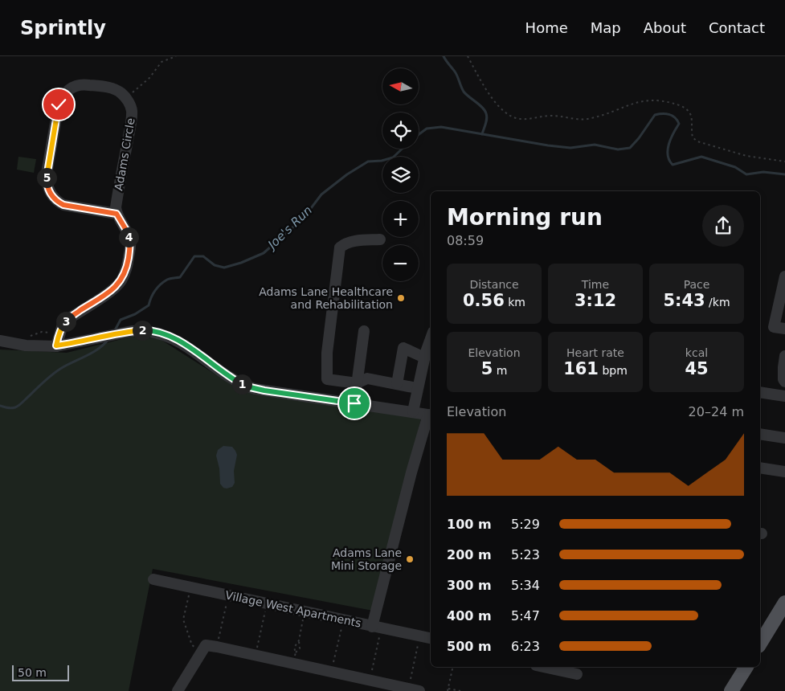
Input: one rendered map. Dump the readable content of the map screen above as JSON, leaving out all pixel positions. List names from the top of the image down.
{
  "streets": {
    "street": ["Adams Circle", "Village West Apartments"]
  },
  "water": ["Joe's Run"],
  "places": ["Adams Lane Healthcare and Rehabilitation", "Adams Lane Mini Storage"],
  "scale_bar": "50 m",
  "north": "left",
  "page": {
    "header": "Sprintly",
    "nav": [
      "Home",
      "Map",
      "About",
      "Contact"
    ],
    "map_buttons": ["+", "−"],
    "pins": [
      "5",
      "4",
      "3",
      "2",
      "1"
    ],
    "heading": ["Morning run", "08:59"],
    "stats": [
      ["Distance", "0.56 km"],
      ["Time", "3:12"],
      ["Pace", "5:43 /km"],
      ["Elevation", "5 m"],
      ["Heart rate", "161 bpm"],
      ["kcal", "45"]
    ],
    "chart": ["Elevation", "20–24 m"],
    "list": [
      {
        "name": "100 m",
        "note": "5:29"
      },
      {
        "name": "200 m",
        "note": "5:23"
      },
      {
        "name": "300 m",
        "note": "5:34"
      },
      {
        "name": "400 m",
        "note": "5:47"
      },
      {
        "name": "500 m",
        "note": "6:23"
      }
    ],
    "scale": "50 m"
  }
}
